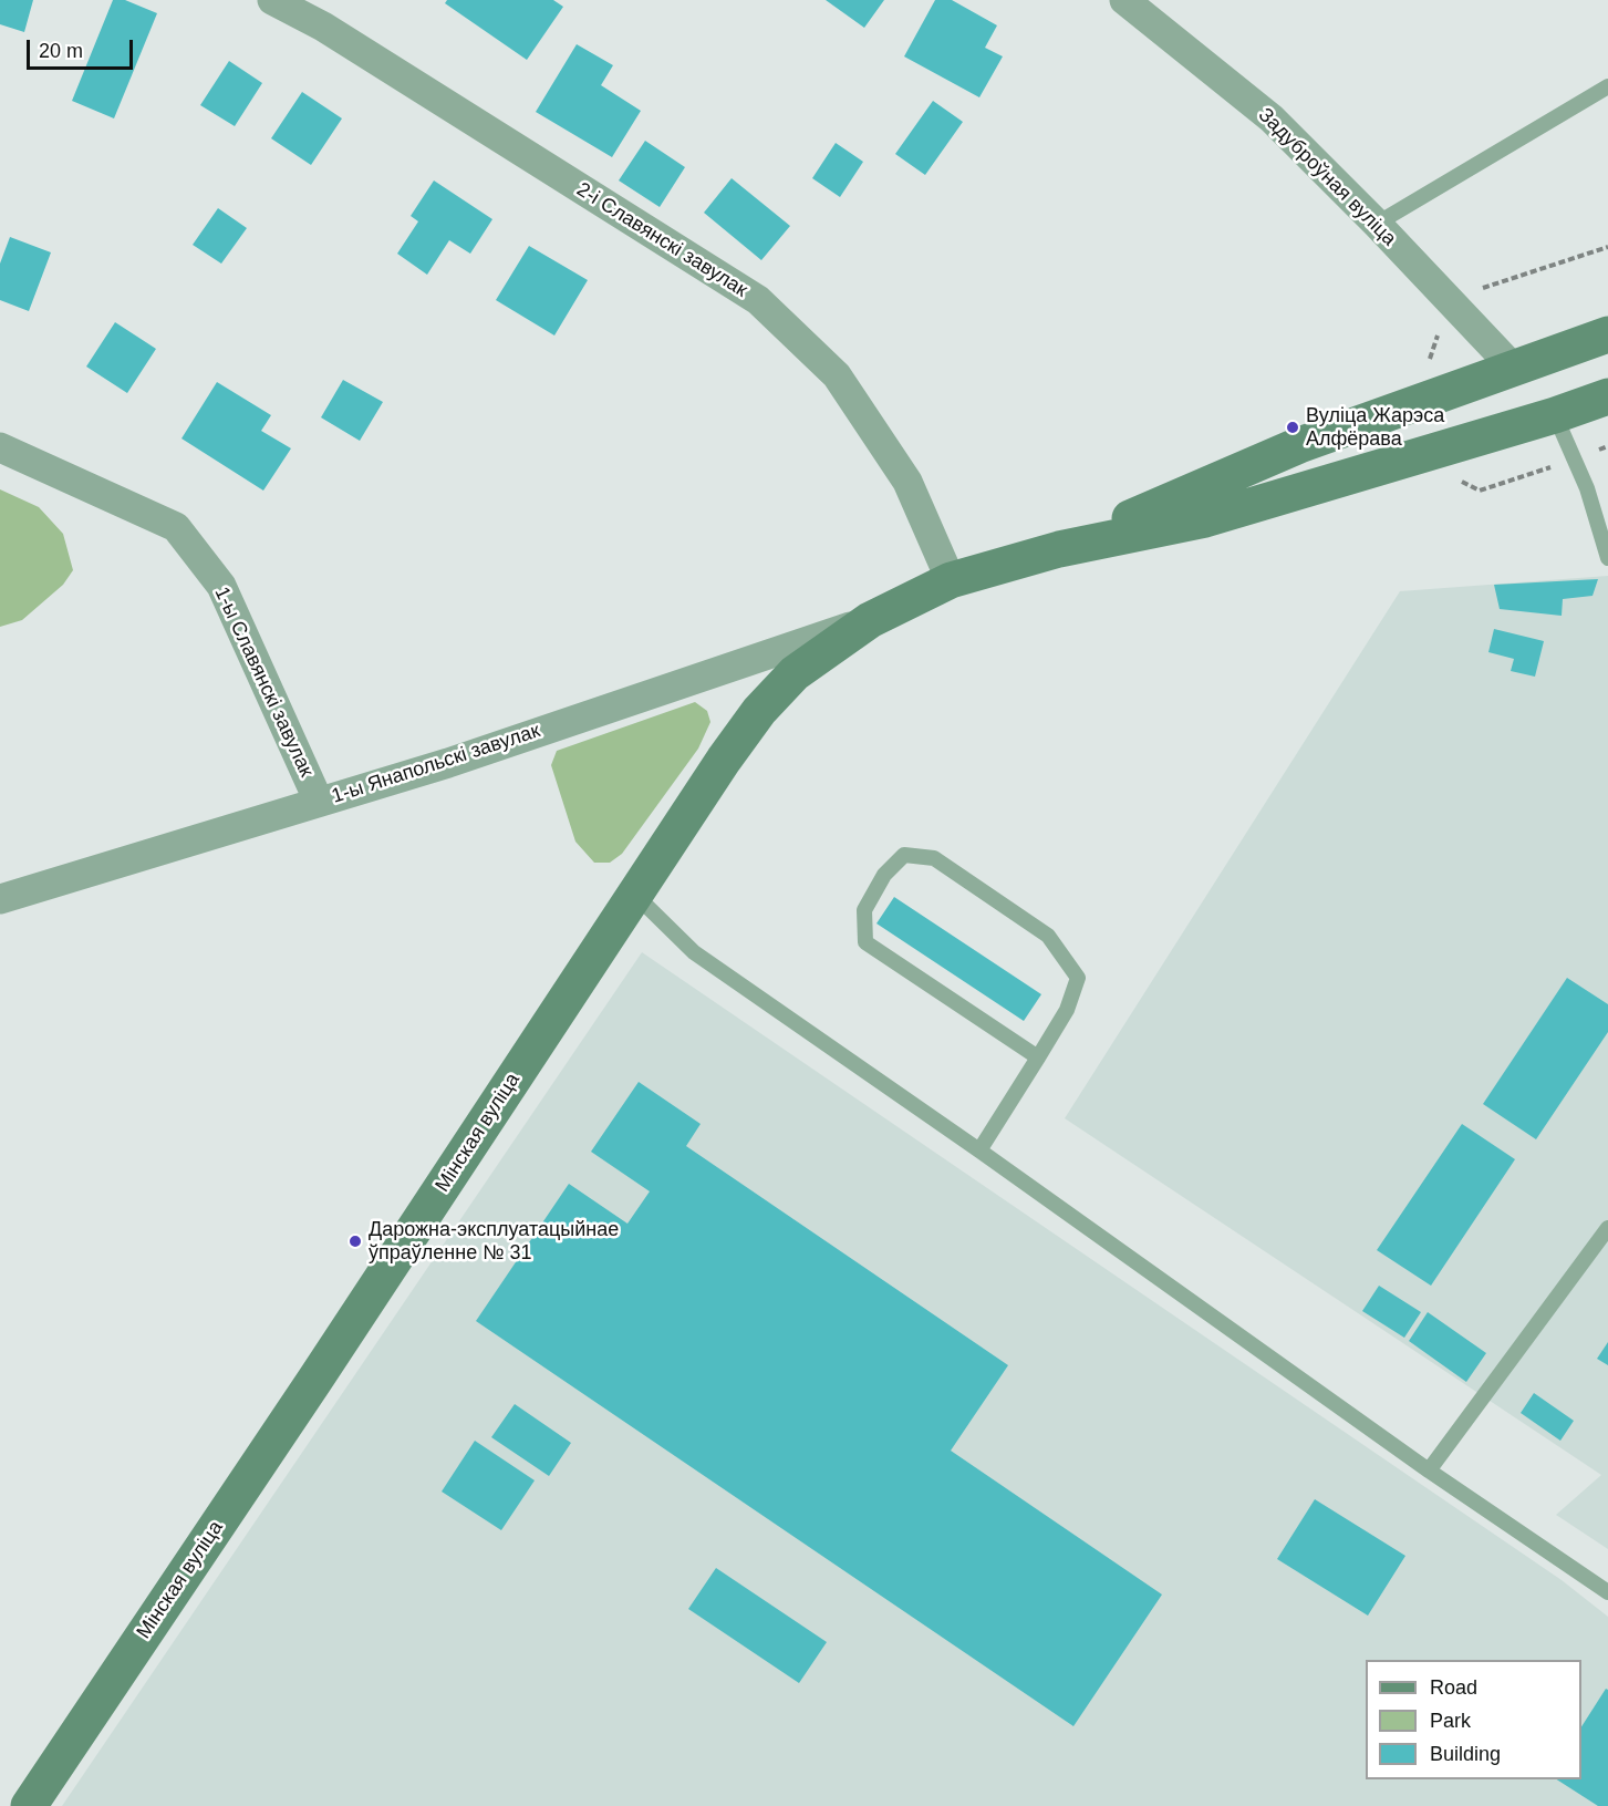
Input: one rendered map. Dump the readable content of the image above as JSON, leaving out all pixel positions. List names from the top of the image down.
{
  "streets": {
    "main road": ["Мінская вуліца"],
    "street": [
      "Задуброўная вуліца",
      "2-і Славянскі завулак",
      "1-ы Славянскі завулак",
      "1-ы Янапольскі завулак"
    ]
  },
  "crossings": [
    ["2-і Славянскі завулак", "Мінская вуліца"],
    ["1-ы Славянскі завулак", "1-ы Янапольскі завулак"],
    ["1-ы Янапольскі завулак", "Мінская вуліца"]
  ],
  "places": ["Вуліца Жарэса Алфёрава", "Дарожна-эксплуатацыйнае ўпраўленне № 31"],
  "legend": ["Road", "Park", "Building"],
  "scale_bar": "20 m"
}
